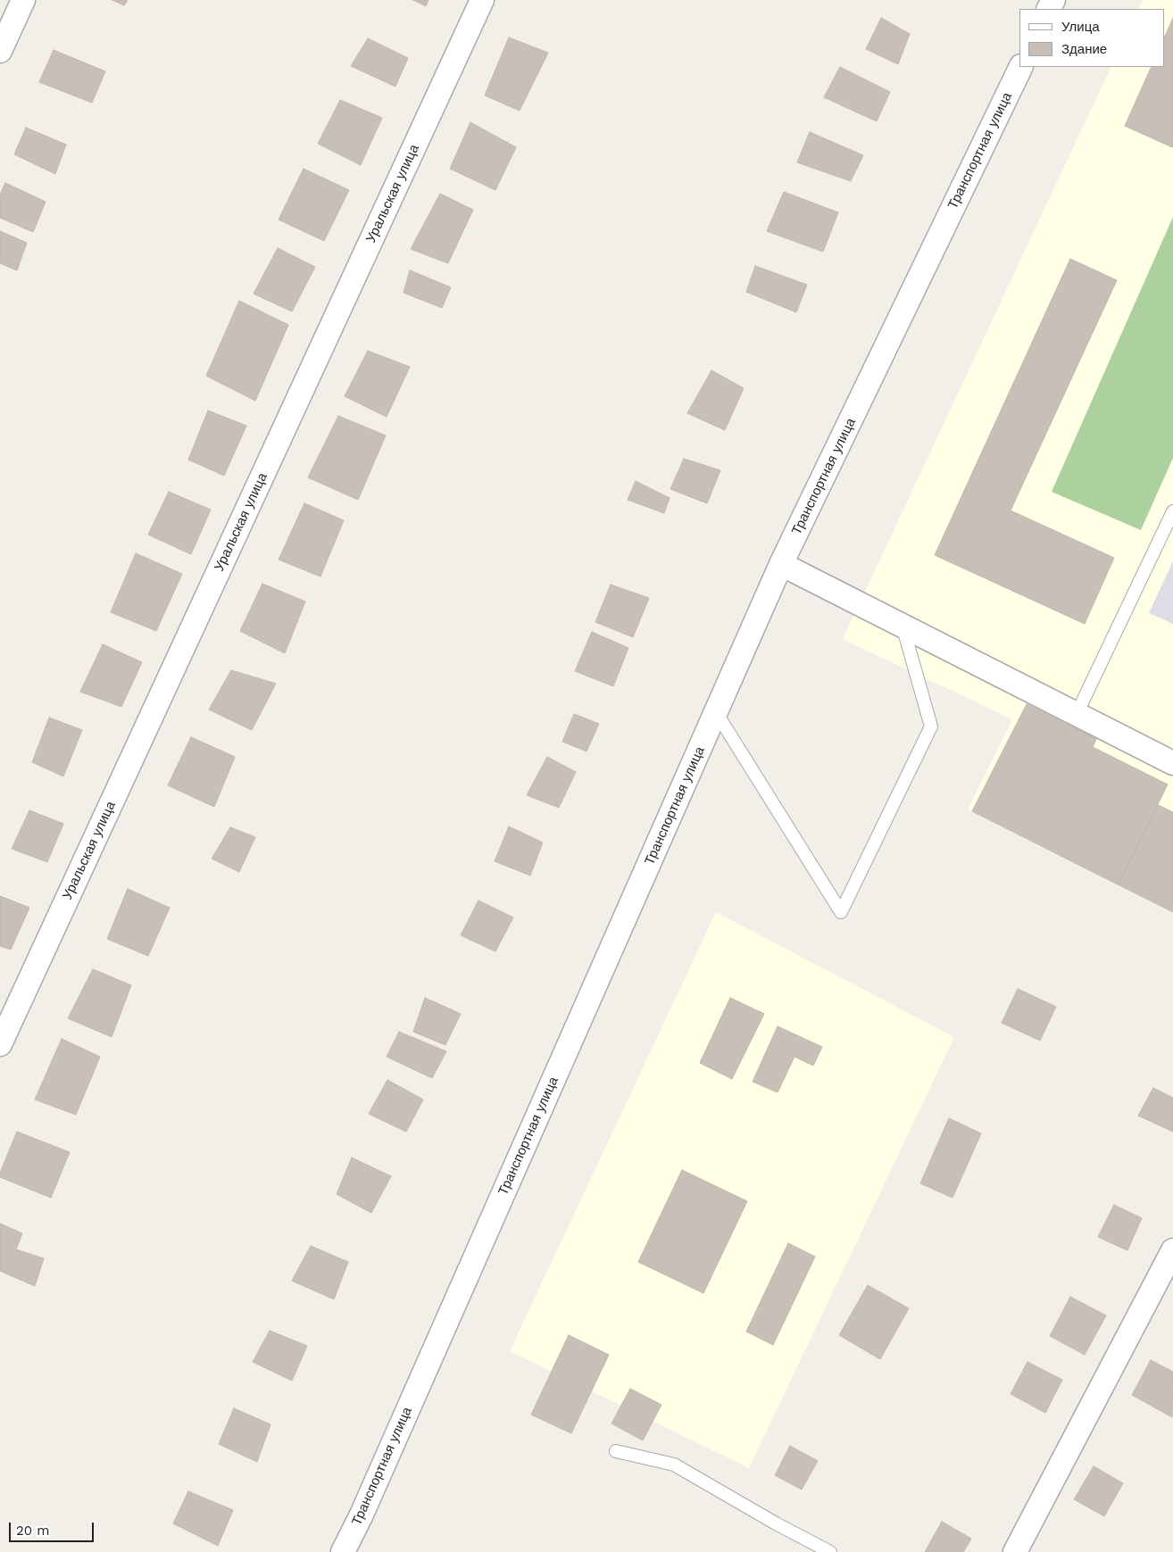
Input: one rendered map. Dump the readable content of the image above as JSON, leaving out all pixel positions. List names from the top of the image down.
{
  "streets": {
    "street": ["Транспортная улица", "Уральская улица"]
  },
  "legend": ["Улица", "Здание"],
  "scale_bar": "20 m"
}
